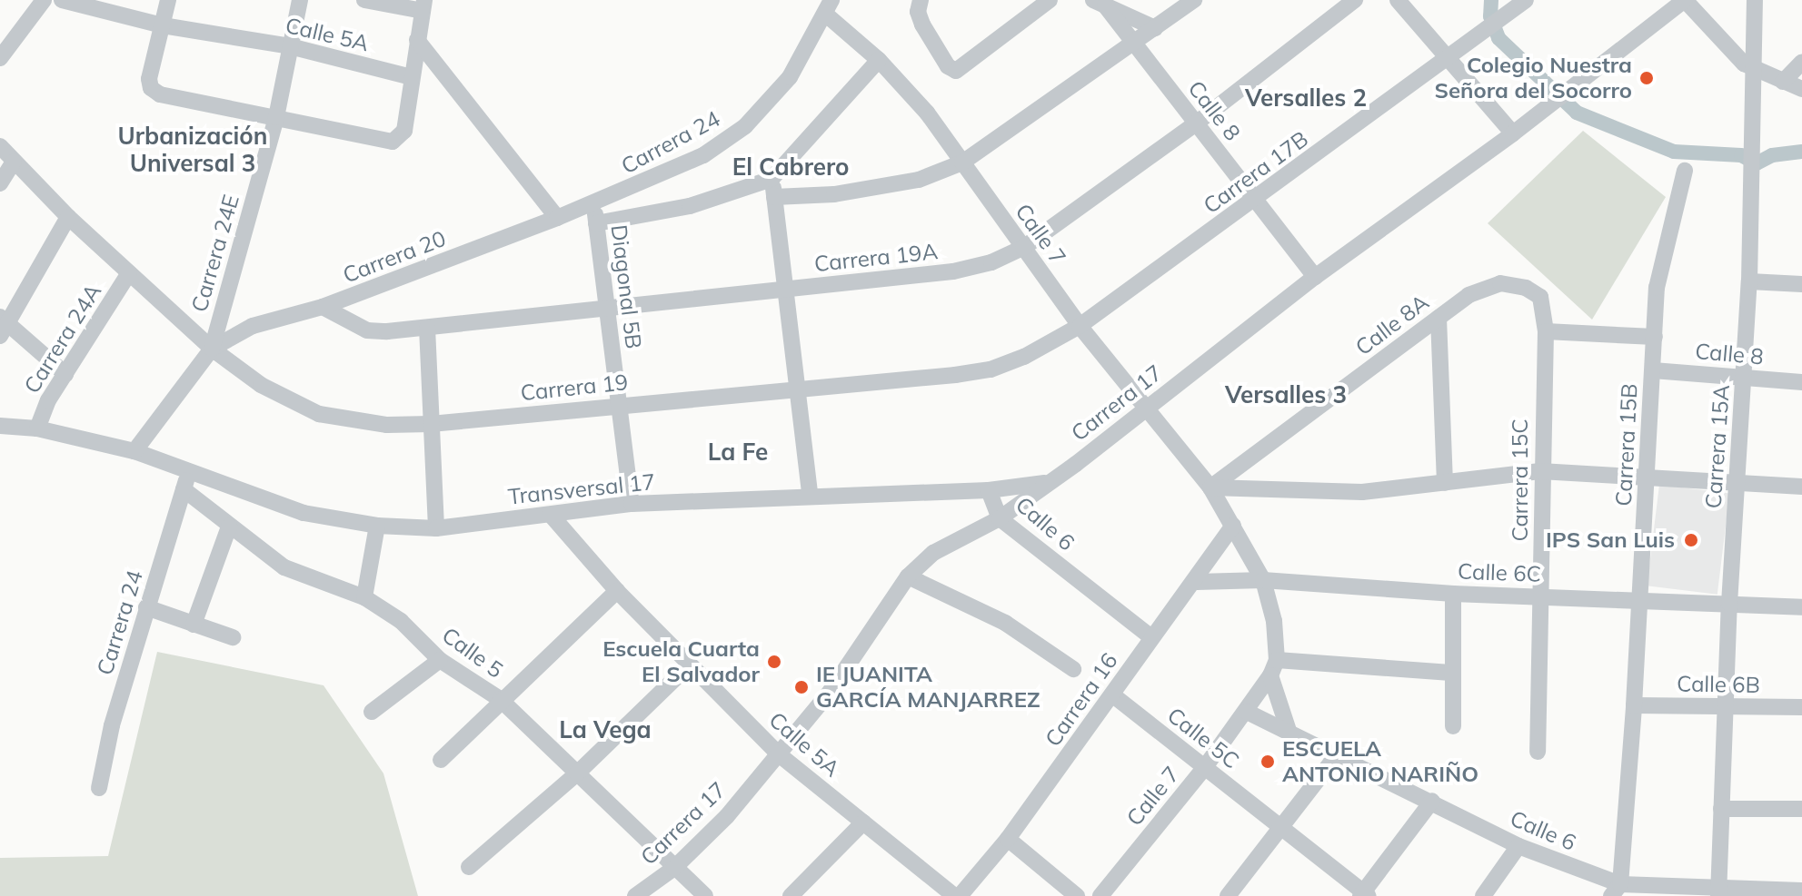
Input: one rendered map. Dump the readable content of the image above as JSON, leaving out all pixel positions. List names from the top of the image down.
{
  "streets": {
    "street": [
      "Calle 5A",
      "Calle 8",
      "Carrera 24",
      "Carrera 17B",
      "Calle 7",
      "Carrera 24E",
      "Carrera 20",
      "Carrera 19A",
      "Diagonal 5B",
      "Calle 8A",
      "Carrera 24A",
      "Carrera 19",
      "Carrera 17",
      "Carrera 15B",
      "Carrera 15A",
      "Carrera 15C",
      "Transversal 17",
      "Calle 6",
      "Calle 6C",
      "Calle 5",
      "Calle 6B",
      "Carrera 16",
      "Calle 5C"
    ]
  },
  "crossings": [
    ["Calle 5A", "Carrera 24E"],
    ["Calle 5A", "Carrera 17"],
    ["Calle 5A", "Transversal 17"],
    ["Calle 5A", "Carrera 16"],
    ["Calle 8", "Carrera 17B"],
    ["Calle 8", "Carrera 19A"],
    ["Calle 8", "Carrera 17"],
    ["Calle 8", "Carrera 15B"],
    ["Calle 8", "Carrera 15A"],
    ["Carrera 24", "Calle 7"],
    ["Carrera 24", "Carrera 20"],
    ["Carrera 24", "Diagonal 5B"],
    ["Carrera 24", "Transversal 17"],
    ["Carrera 24", "Calle 5"],
    ["Carrera 17B", "Calle 7"],
    ["Carrera 17B", "Carrera 19"],
    ["Calle 7", "Carrera 19A"],
    ["Calle 7", "Calle 8A"],
    ["Calle 7", "Carrera 19"],
    ["Calle 7", "Carrera 17"],
    ["Calle 7", "Calle 6"],
    ["Calle 7", "Calle 6C"],
    ["Calle 7", "Carrera 16"],
    ["Calle 7", "Calle 5C"],
    ["Carrera 24E", "Carrera 20"],
    ["Carrera 24E", "Carrera 19"],
    ["Carrera 20", "Carrera 19A"],
    ["Carrera 20", "Diagonal 5B"],
    ["Carrera 20", "Carrera 19"],
    ["Carrera 19A", "Diagonal 5B"],
    ["Diagonal 5B", "Carrera 19"],
    ["Diagonal 5B", "Transversal 17"],
    ["Calle 8A", "Carrera 15C"],
    ["Carrera 24A", "Transversal 17"],
    ["Carrera 17", "Transversal 17"],
    ["Carrera 17", "Calle 6"],
    ["Carrera 17", "Calle 5"],
    ["Carrera 15B", "Calle 6"],
    ["Carrera 15B", "Calle 6C"],
    ["Carrera 15B", "Calle 6B"],
    ["Carrera 15A", "Calle 6"],
    ["Carrera 15A", "Calle 6C"],
    ["Carrera 15A", "Calle 6B"],
    ["Carrera 15C", "Calle 6C"],
    ["Transversal 17", "Calle 6"],
    ["Calle 6", "Carrera 16"],
    ["Calle 6C", "Carrera 16"],
    ["Carrera 16", "Calle 5C"]
  ],
  "districts": [
    "Versalles 2",
    "Urbanización Universal 3",
    "El Cabrero",
    "Versalles 3",
    "La Fe",
    "La Vega"
  ],
  "places": [
    "Colegio Nuestra Señora del Socorro",
    "IPS San Luis",
    "Escuela Cuarta El Salvador",
    "IE JUANITA GARCÍA MANJARREZ",
    "ESCUELA ANTONIO NARIÑO"
  ]
}
